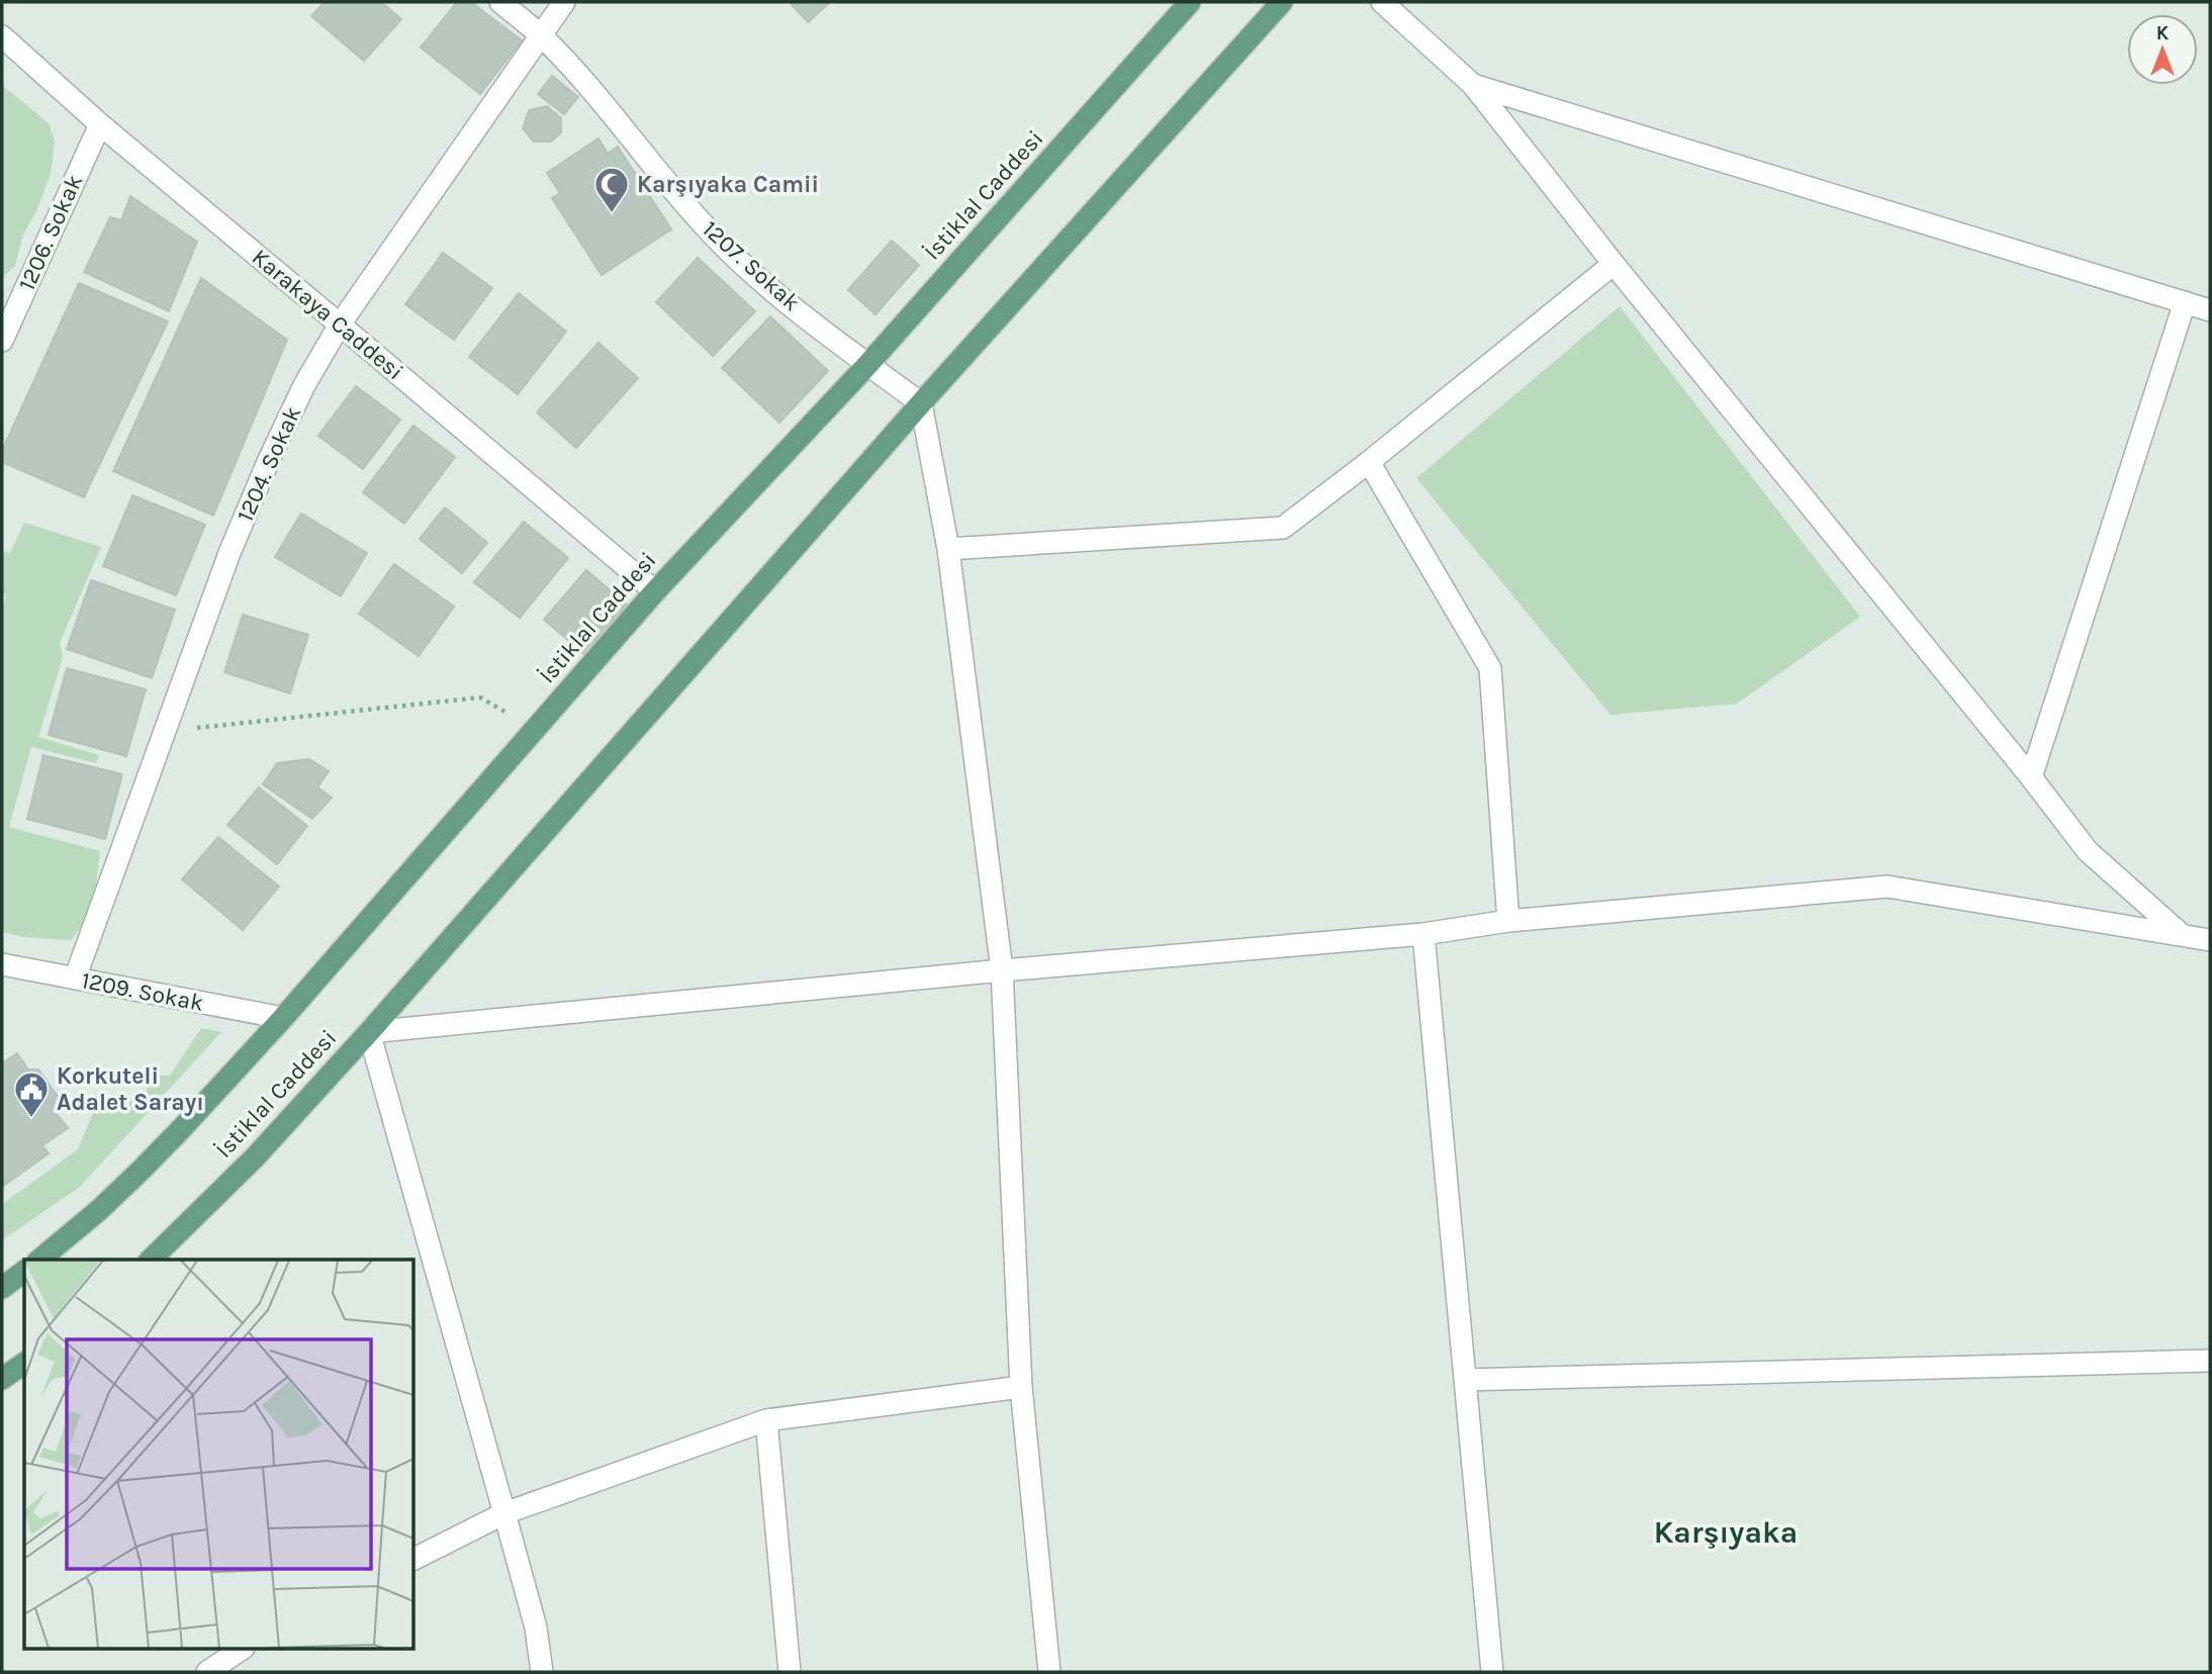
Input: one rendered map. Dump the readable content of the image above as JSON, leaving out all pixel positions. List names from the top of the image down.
{
  "streets": {
    "main road": ["İstiklal Caddesi"],
    "street": [
      "1206. Sokak",
      "1207. Sokak",
      "Karakaya Caddesi",
      "1204. Sokak",
      "1209. Sokak"
    ]
  },
  "crossings": [
    ["İstiklal Caddesi", "1207. Sokak"],
    ["İstiklal Caddesi", "Karakaya Caddesi"],
    ["İstiklal Caddesi", "1209. Sokak"],
    ["1206. Sokak", "Karakaya Caddesi"],
    ["1207. Sokak", "1204. Sokak"],
    ["Karakaya Caddesi", "1204. Sokak"],
    ["1204. Sokak", "1209. Sokak"]
  ],
  "districts": ["Karşıyaka"],
  "places": {
    "mosque": ["Karşıyaka Camii"],
    "public building": ["Korkuteli Adalet Sarayı"]
  },
  "north": "top"
}
